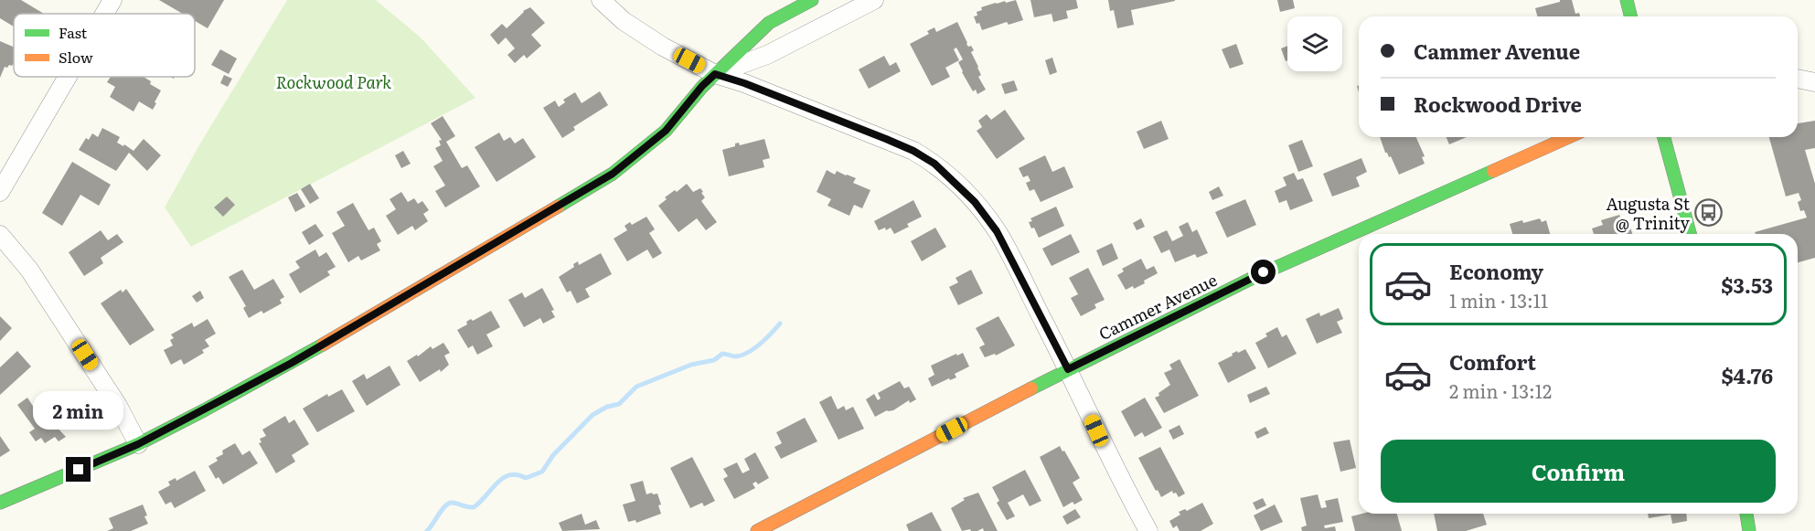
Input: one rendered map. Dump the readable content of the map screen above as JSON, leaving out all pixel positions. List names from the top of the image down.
{
  "streets": {
    "street": ["Cammer Avenue"]
  },
  "parks": ["Rockwood Park"],
  "places": {
    "bus stop": ["Augusta St @ Trinity"]
  },
  "legend": ["Fast", "Slow"],
  "page": {
    "banner": ["Cammer Avenue", "Rockwood Drive"],
    "list": [
      {
        "name": "Economy",
        "note": "1 min · 13:11",
        "value": "$3.53"
      },
      {
        "name": "Comfort",
        "note": "2 min · 13:12",
        "value": "$4.76"
      }
    ],
    "bubble": "2 min",
    "buttons": "Confirm"
  }
}
